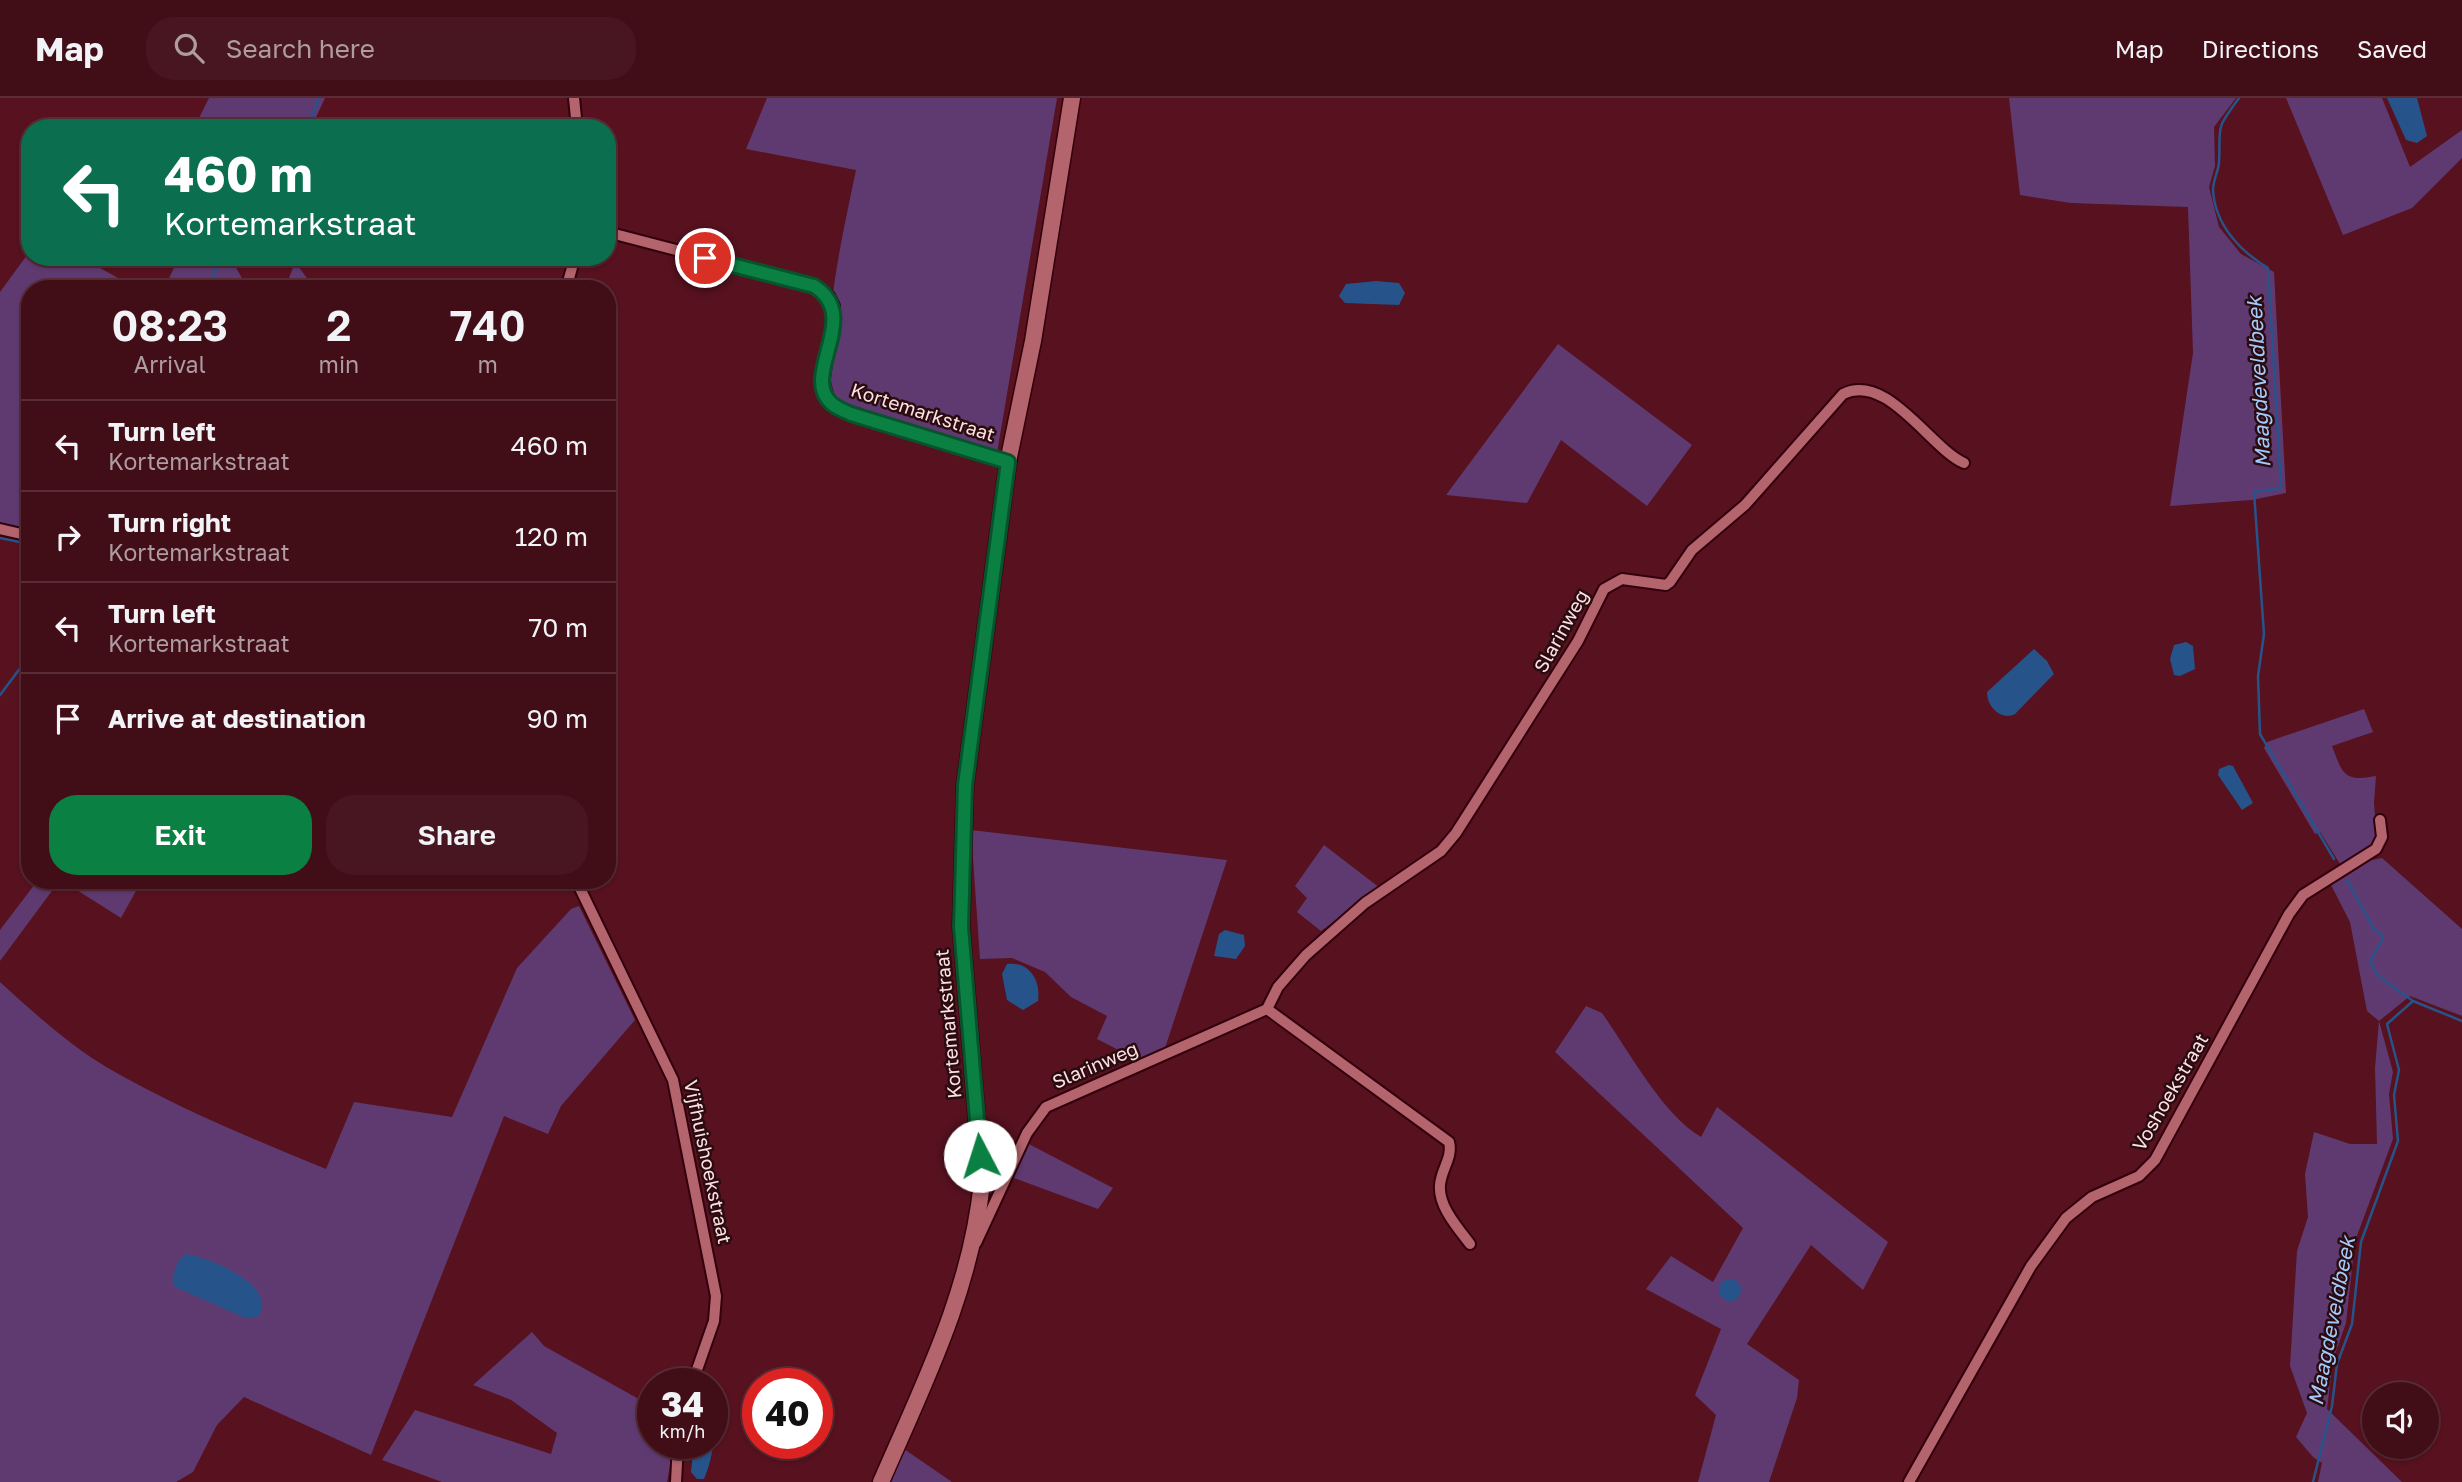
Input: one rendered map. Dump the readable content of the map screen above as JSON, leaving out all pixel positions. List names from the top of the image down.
{
  "streets": {
    "street": [
      "Kortemarkstraat",
      "Slarinweg",
      "Voshoekstraat",
      "Vijfhuishoekstraat"
    ]
  },
  "crossings": [
    ["Kortemarkstraat", "Slarinweg"]
  ],
  "water": ["Maagdeveldbeek"],
  "page": {
    "header": "Map",
    "search": "Search here",
    "nav": ["Map", "Directions", "Saved"],
    "turn": ["460 m", "Kortemarkstraat"],
    "eta": [
      "08:23",
      "Arrival",
      "2",
      "min",
      "740",
      "m"
    ],
    "list": [
      {
        "name": "Turn left",
        "note": "Kortemarkstraat",
        "value": "460 m"
      },
      {
        "name": "Turn right",
        "note": "Kortemarkstraat",
        "value": "120 m"
      },
      {
        "name": "Turn left",
        "note": "Kortemarkstraat",
        "value": "70 m"
      },
      {
        "name": "Arrive at destination",
        "value": "90 m"
      }
    ],
    "buttons": ["Exit", "Share"],
    "speed": "34 km/h",
    "limit": "40"
  }
}
